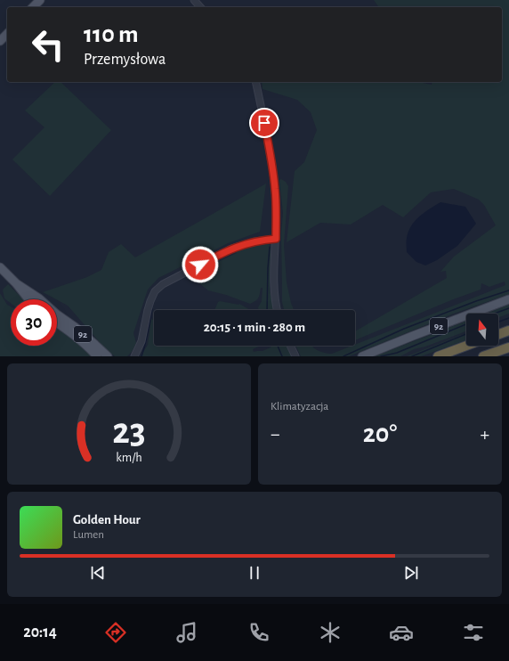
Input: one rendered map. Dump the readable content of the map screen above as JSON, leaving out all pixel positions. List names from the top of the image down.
{
  "streets": {
    "main road": ["92"]
  },
  "north": "top",
  "page": {
    "turn": ["110 m", "Przemysłowa"],
    "limit": "30",
    "trip": "20:15 · 1 min · 280 m",
    "tile": "Klimatyzacja",
    "heat": ["−", "20°", "+"],
    "song": ["Golden Hour", "Lumen"],
    "tabs": "20:14",
    "gauge": ["23", "km/h"]
  }
}
